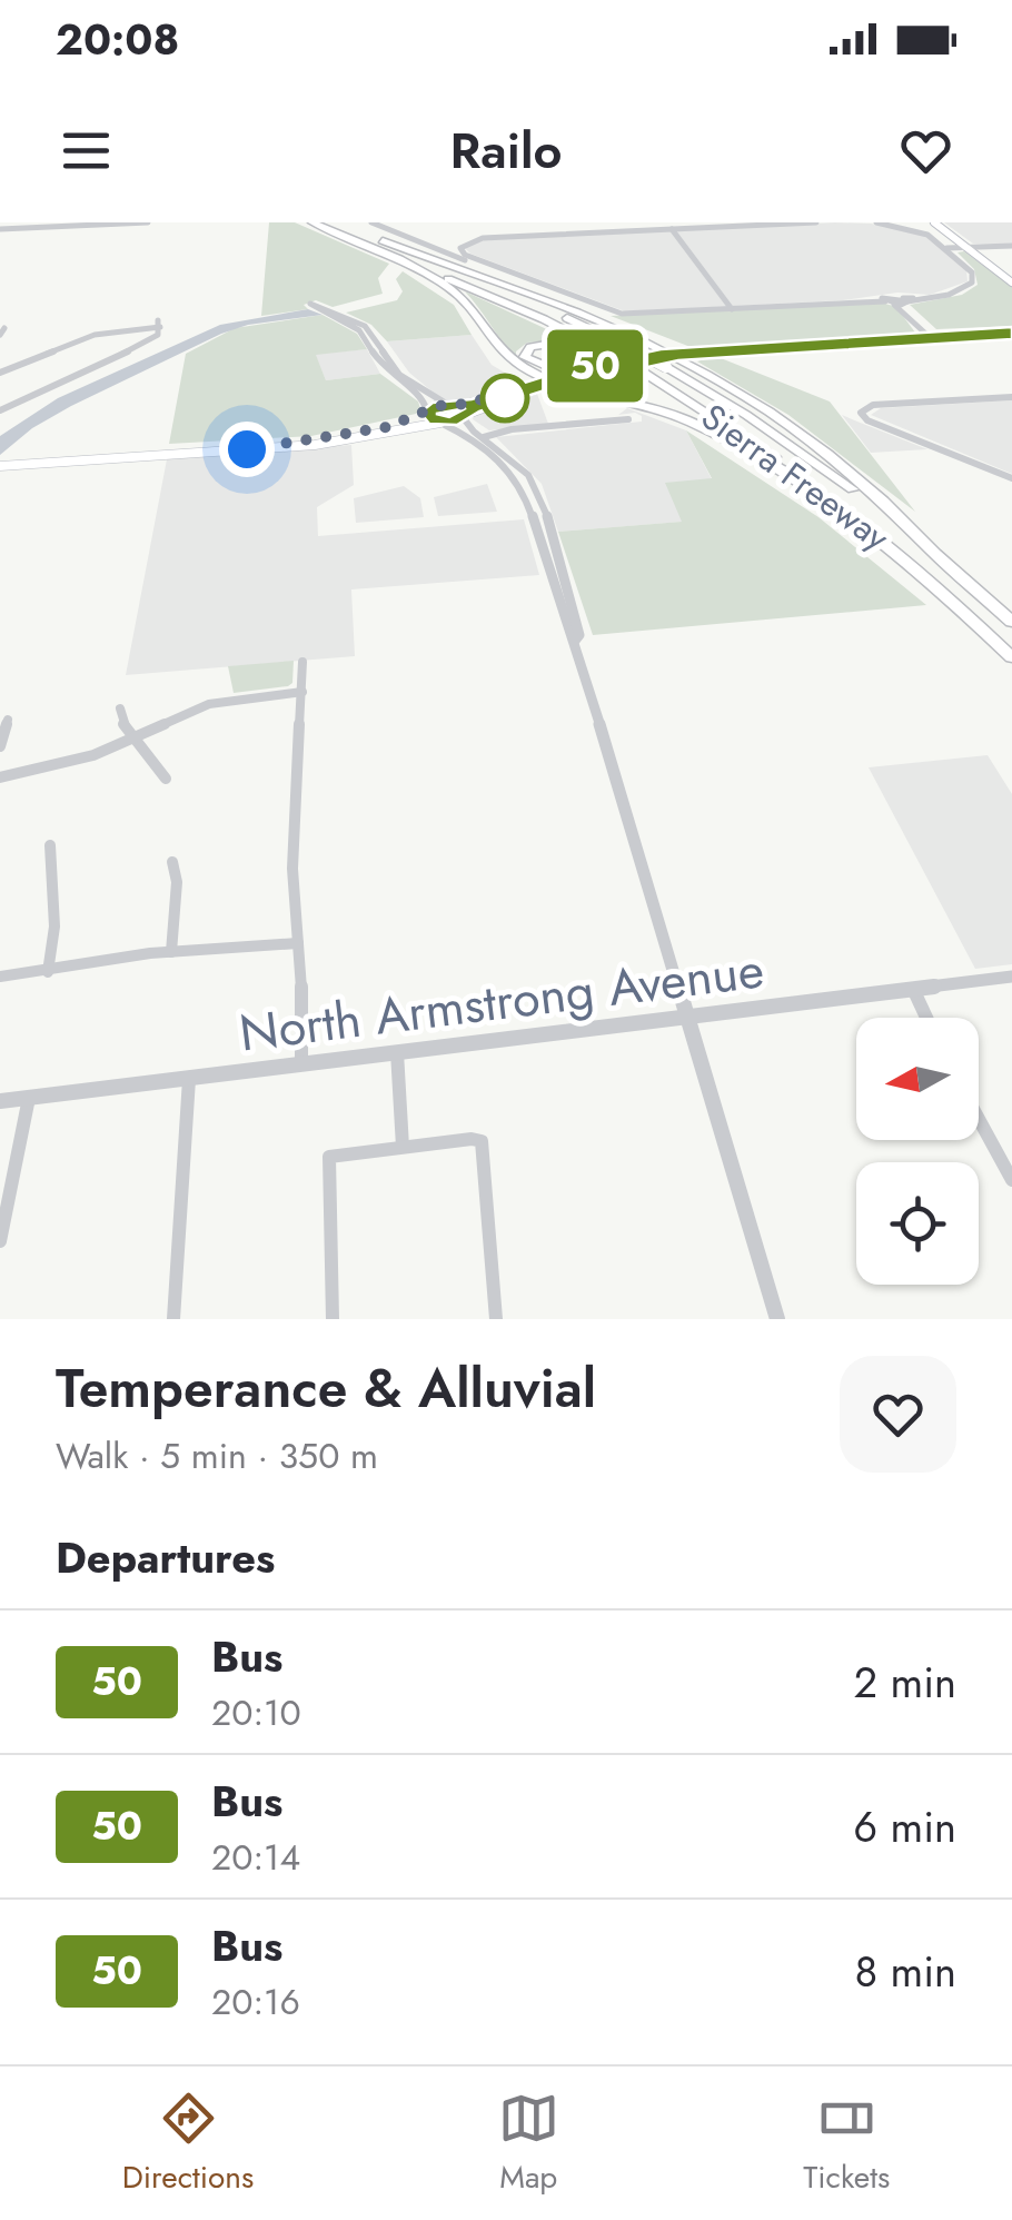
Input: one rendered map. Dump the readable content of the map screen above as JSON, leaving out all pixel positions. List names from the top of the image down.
{
  "streets": {
    "highway": ["Sierra Freeway"],
    "street": ["North Armstrong Avenue"]
  },
  "lines": ["bus line 50"],
  "north": "left",
  "page": {
    "status": "20:08",
    "header": "Railo",
    "on_map": "50",
    "heading": [
      ["Temperance & Alluvial", "Walk · 5 min · 350 m"],
      "Departures"
    ],
    "list": [
      {
        "mark": "50",
        "name": "Bus",
        "note": "20:10",
        "value": "2 min"
      },
      {
        "mark": "50",
        "name": "Bus",
        "note": "20:14",
        "value": "6 min"
      },
      {
        "mark": "50",
        "name": "Bus",
        "note": "20:16",
        "value": "8 min"
      }
    ],
    "tabs": ["Directions", "Map", "Tickets"]
  }
}
